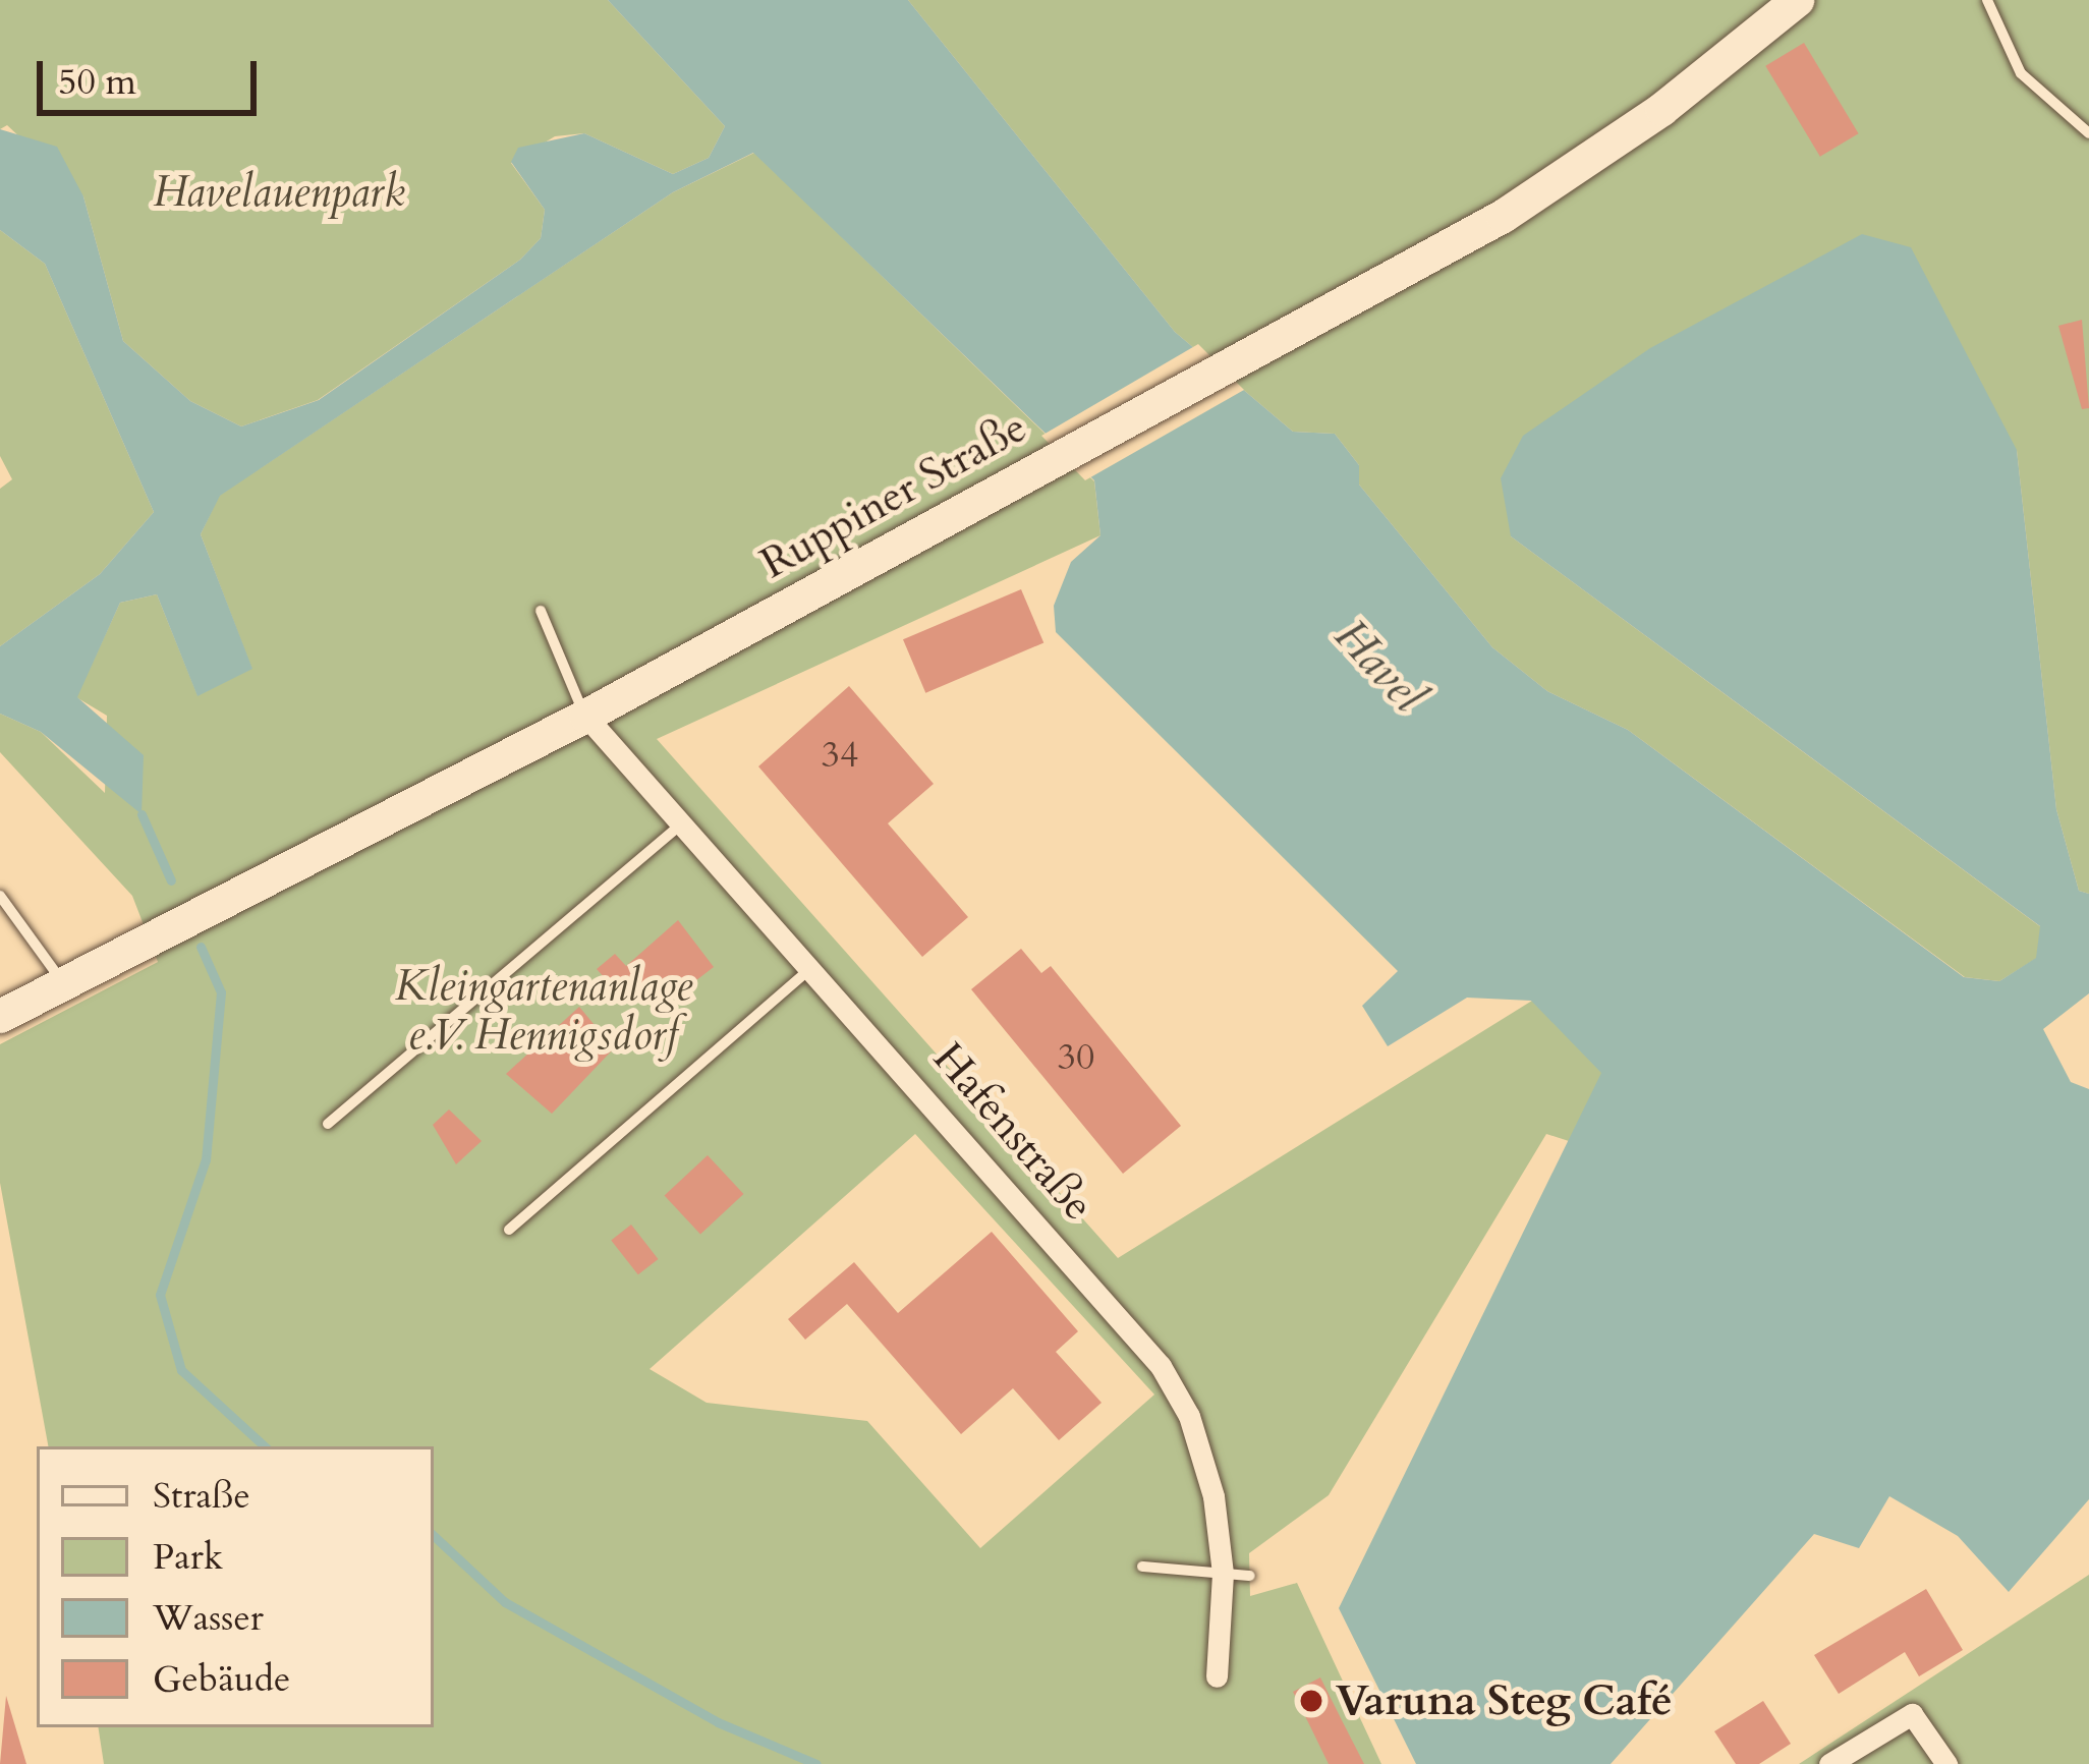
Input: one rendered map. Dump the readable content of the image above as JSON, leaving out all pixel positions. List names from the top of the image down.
{
  "streets": {
    "main road": ["Ruppiner Straße"],
    "street": ["Hafenstraße"]
  },
  "crossings": [
    ["Ruppiner Straße", "Hafenstraße"]
  ],
  "water": ["Havel"],
  "parks": ["Havelauenpark", "Kleingartenanlage e.V. Hennigsdorf"],
  "places": ["Varuna Steg Café"],
  "house_numbers": ["34", "30"],
  "legend": [
    "Straße",
    "Park",
    "Wasser",
    "Gebäude"
  ],
  "scale_bar": "50 m"
}
